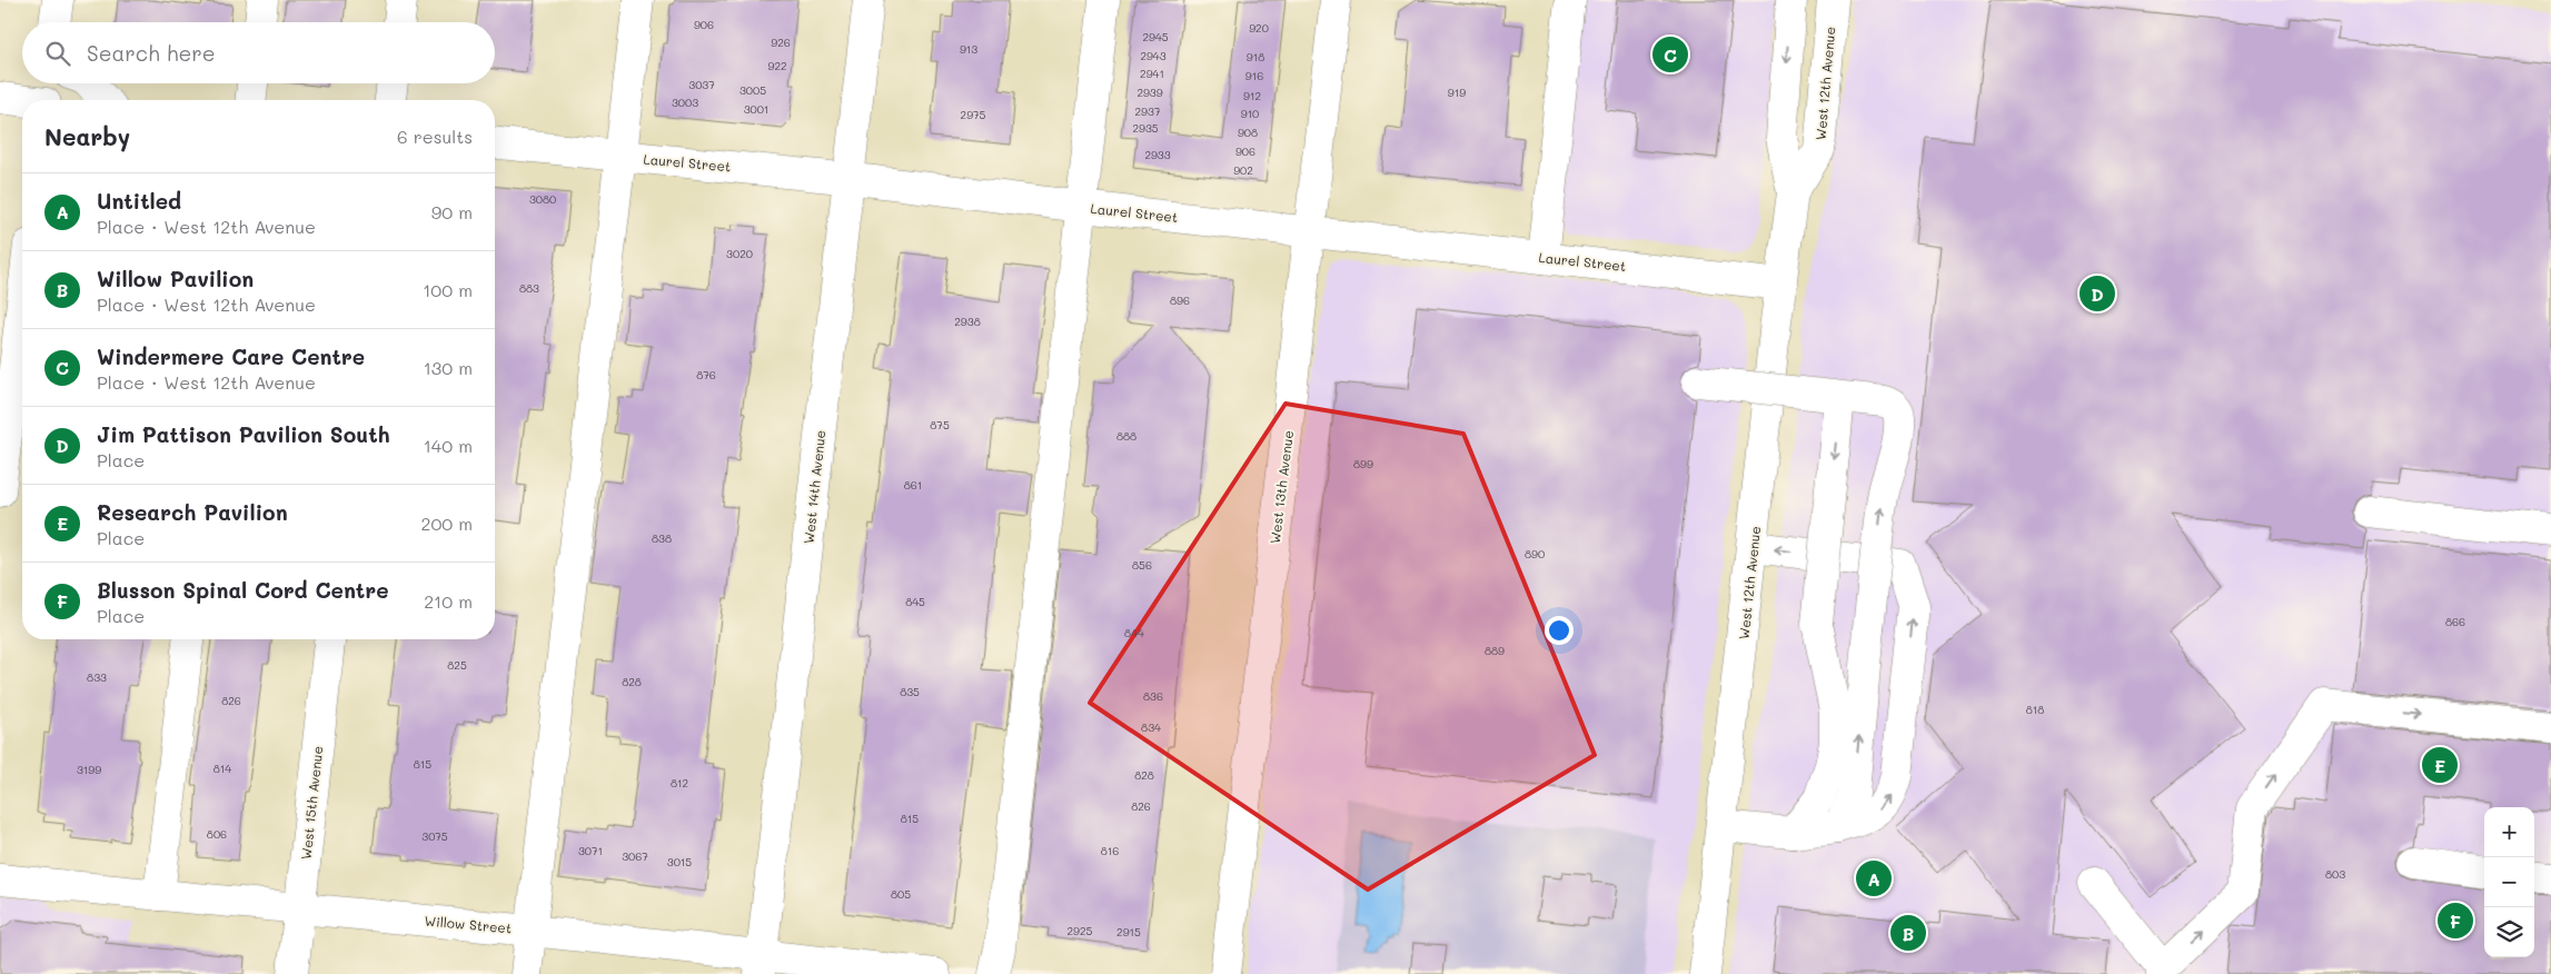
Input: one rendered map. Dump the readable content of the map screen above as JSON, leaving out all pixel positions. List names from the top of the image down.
{
  "streets": {
    "street": [
      "West 12th Avenue",
      "Laurel Street",
      "West 14th Avenue",
      "West 13th Avenue",
      "West 15th Avenue",
      "Willow Street"
    ]
  },
  "crossings": [
    ["West 12th Avenue", "Laurel Street"],
    ["Laurel Street", "West 14th Avenue"],
    ["Laurel Street", "West 13th Avenue"],
    ["West 14th Avenue", "Willow Street"],
    ["West 15th Avenue", "Willow Street"]
  ],
  "house_numbers": [
    "906",
    "920",
    "2945",
    "926",
    "913",
    "2943",
    "918",
    "922",
    "2941",
    "916",
    "3037",
    "3005",
    "2939",
    "919",
    "912",
    "3003",
    "3001",
    "2937",
    "910",
    "2975",
    "2935",
    "908",
    "906",
    "2933",
    "902",
    "3080",
    "3020",
    "883",
    "896",
    "2938",
    "876",
    "875",
    "888",
    "899",
    "861",
    "838",
    "890",
    "856",
    "845",
    "866",
    "844",
    "889",
    "825",
    "833",
    "828",
    "835",
    "836",
    "826",
    "818",
    "834",
    "815",
    "814",
    "3199",
    "828",
    "812",
    "826",
    "815",
    "806",
    "3075",
    "3071",
    "816",
    "3067",
    "3015",
    "803",
    "805",
    "2925",
    "2915"
  ],
  "page": {
    "search": "Search here",
    "pins": [
      "C",
      "D",
      "E",
      "A",
      "F",
      "B"
    ],
    "heading": ["Nearby", "6 results"],
    "list": [
      {
        "mark": "A",
        "name": "Untitled",
        "note": "Place · West 12th Avenue",
        "value": "90 m"
      },
      {
        "mark": "B",
        "name": "Willow Pavilion",
        "note": "Place · West 12th Avenue",
        "value": "100 m"
      },
      {
        "mark": "C",
        "name": "Windermere Care Centre",
        "note": "Place · West 12th Avenue",
        "value": "130 m"
      },
      {
        "mark": "D",
        "name": "Jim Pattison Pavilion South",
        "note": "Place",
        "value": "140 m"
      },
      {
        "mark": "E",
        "name": "Research Pavilion",
        "note": "Place",
        "value": "200 m"
      },
      {
        "mark": "F",
        "name": "Blusson Spinal Cord Centre",
        "note": "Place",
        "value": "210 m"
      }
    ],
    "map_buttons": ["+", "−"]
  }
}
